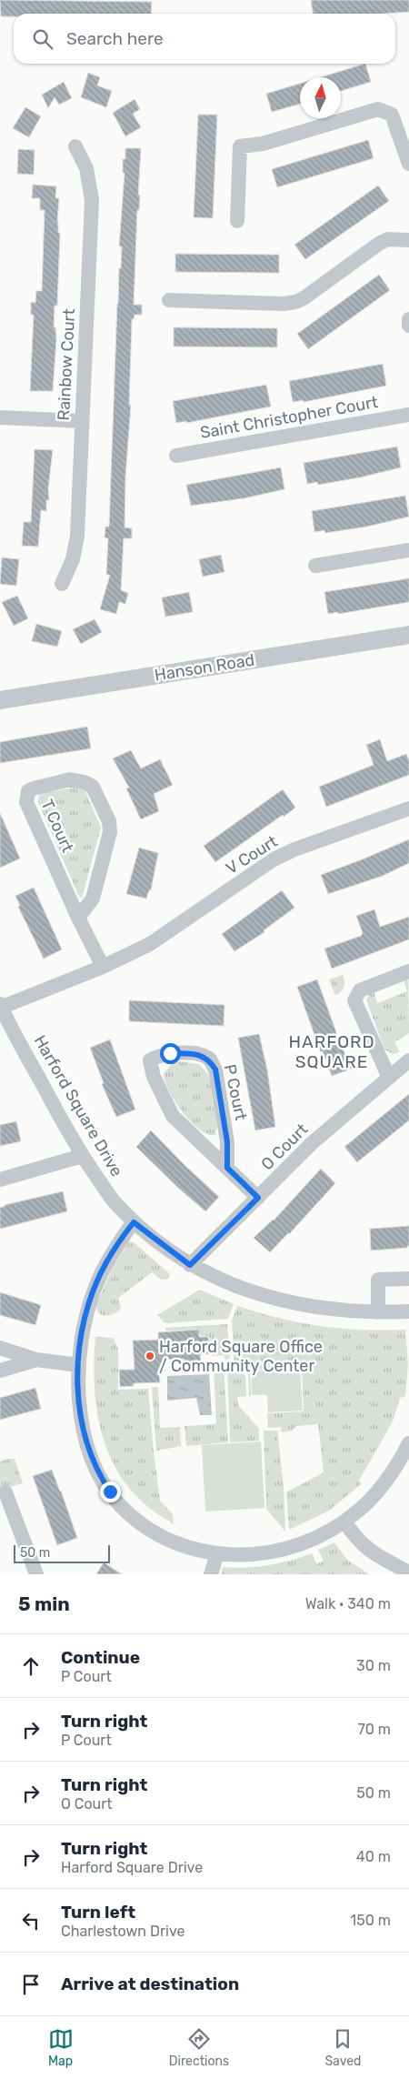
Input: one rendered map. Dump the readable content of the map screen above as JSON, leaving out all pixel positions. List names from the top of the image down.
{
  "streets": {
    "street": [
      "Rainbow Court",
      "Saint Christopher Court",
      "Hanson Road",
      "T Court",
      "V Court",
      "P Court",
      "Harford Square Drive",
      "O Court"
    ]
  },
  "crossings": [
    ["T Court", "V Court"],
    ["V Court", "Harford Square Drive"],
    ["P Court", "O Court"],
    ["Harford Square Drive", "O Court"]
  ],
  "districts": ["HARFORD SQUARE"],
  "places": ["Harford Square Office / Community Center"],
  "scale_bar": "50 m",
  "north": "top",
  "page": {
    "search": "Search here",
    "scale": "50 m",
    "heading": ["5 min", "Walk · 340 m"],
    "list": [
      ["Continue", "P Court", "30 m"],
      ["Turn right", "P Court", "70 m"],
      ["Turn right", "O Court", "50 m"],
      ["Turn right", "Harford Square Drive", "40 m"],
      ["Turn left", "Charlestown Drive", "150 m"],
      "Arrive at destination"
    ],
    "nav": ["Map", "Directions", "Saved"]
  }
}
